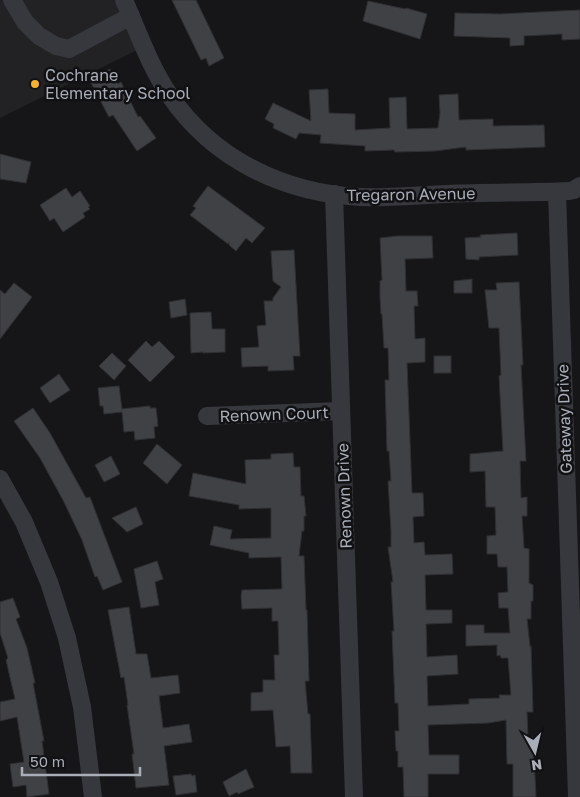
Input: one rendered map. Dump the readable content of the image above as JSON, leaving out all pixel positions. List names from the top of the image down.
{
  "streets": {
    "street": [
      "Tregaron Avenue",
      "Renown Court",
      "Gateway Drive",
      "Renown Drive"
    ]
  },
  "crossings": [
    ["Tregaron Avenue", "Gateway Drive"],
    ["Tregaron Avenue", "Renown Drive"],
    ["Renown Court", "Renown Drive"]
  ],
  "places": ["Cochrane Elementary School"],
  "scale_bar": "50 m",
  "north": "bottom"
}
